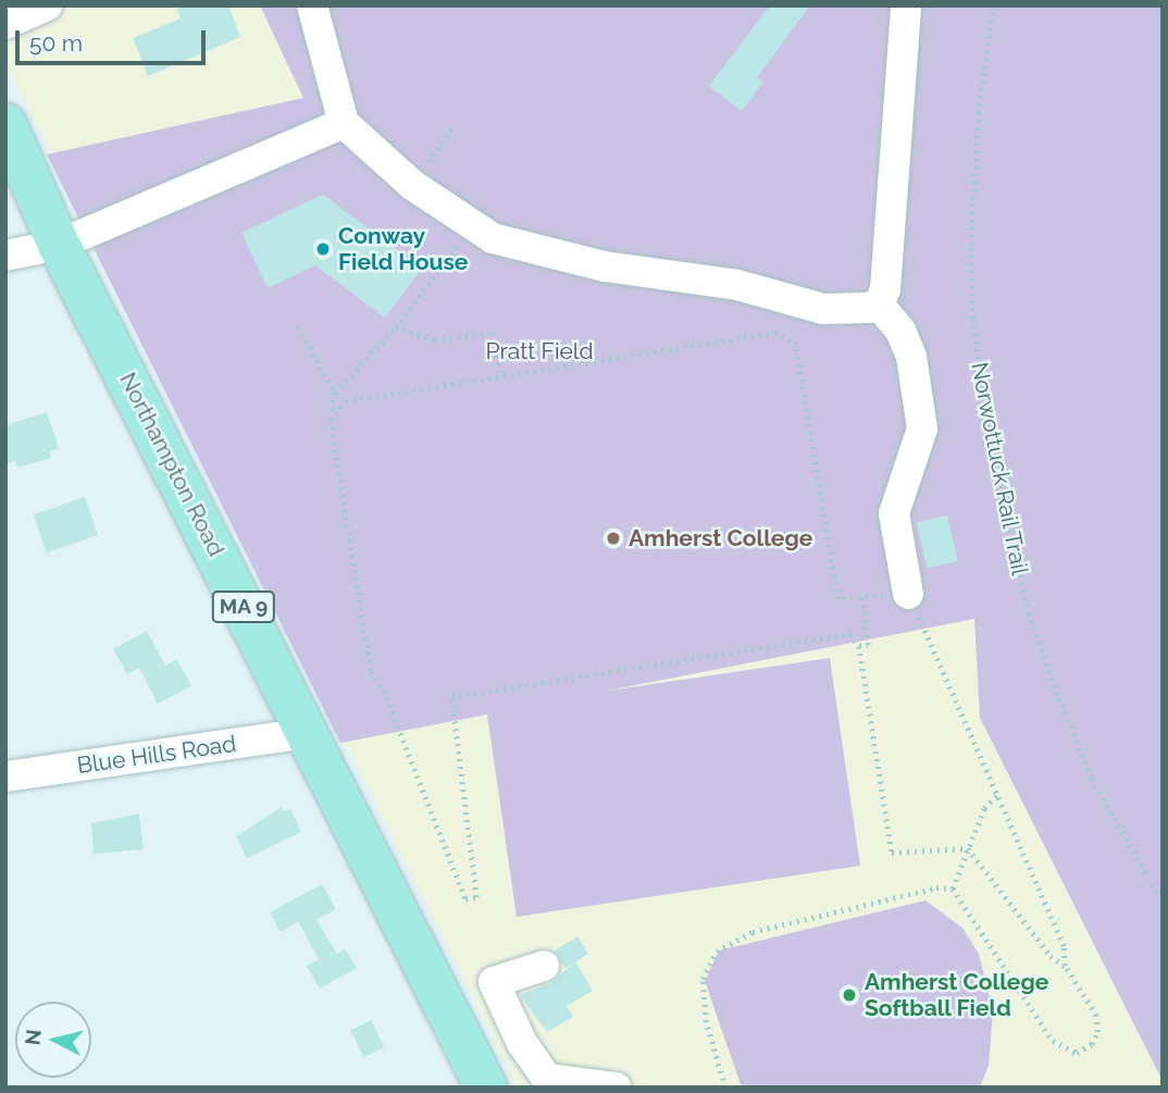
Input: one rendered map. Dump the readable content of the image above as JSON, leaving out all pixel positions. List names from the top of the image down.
{
  "streets": {
    "highway": ["Northampton Road", "MA 9"],
    "street": ["Blue Hills Road"],
    "path": ["Norwottuck Rail Trail"]
  },
  "crossings": [
    ["Northampton Road", "Blue Hills Road"]
  ],
  "parks": ["Pratt Field"],
  "places": ["Conway Field House", "Amherst College", "Amherst College Softball Field"],
  "scale_bar": "50 m",
  "north": "left"
}
